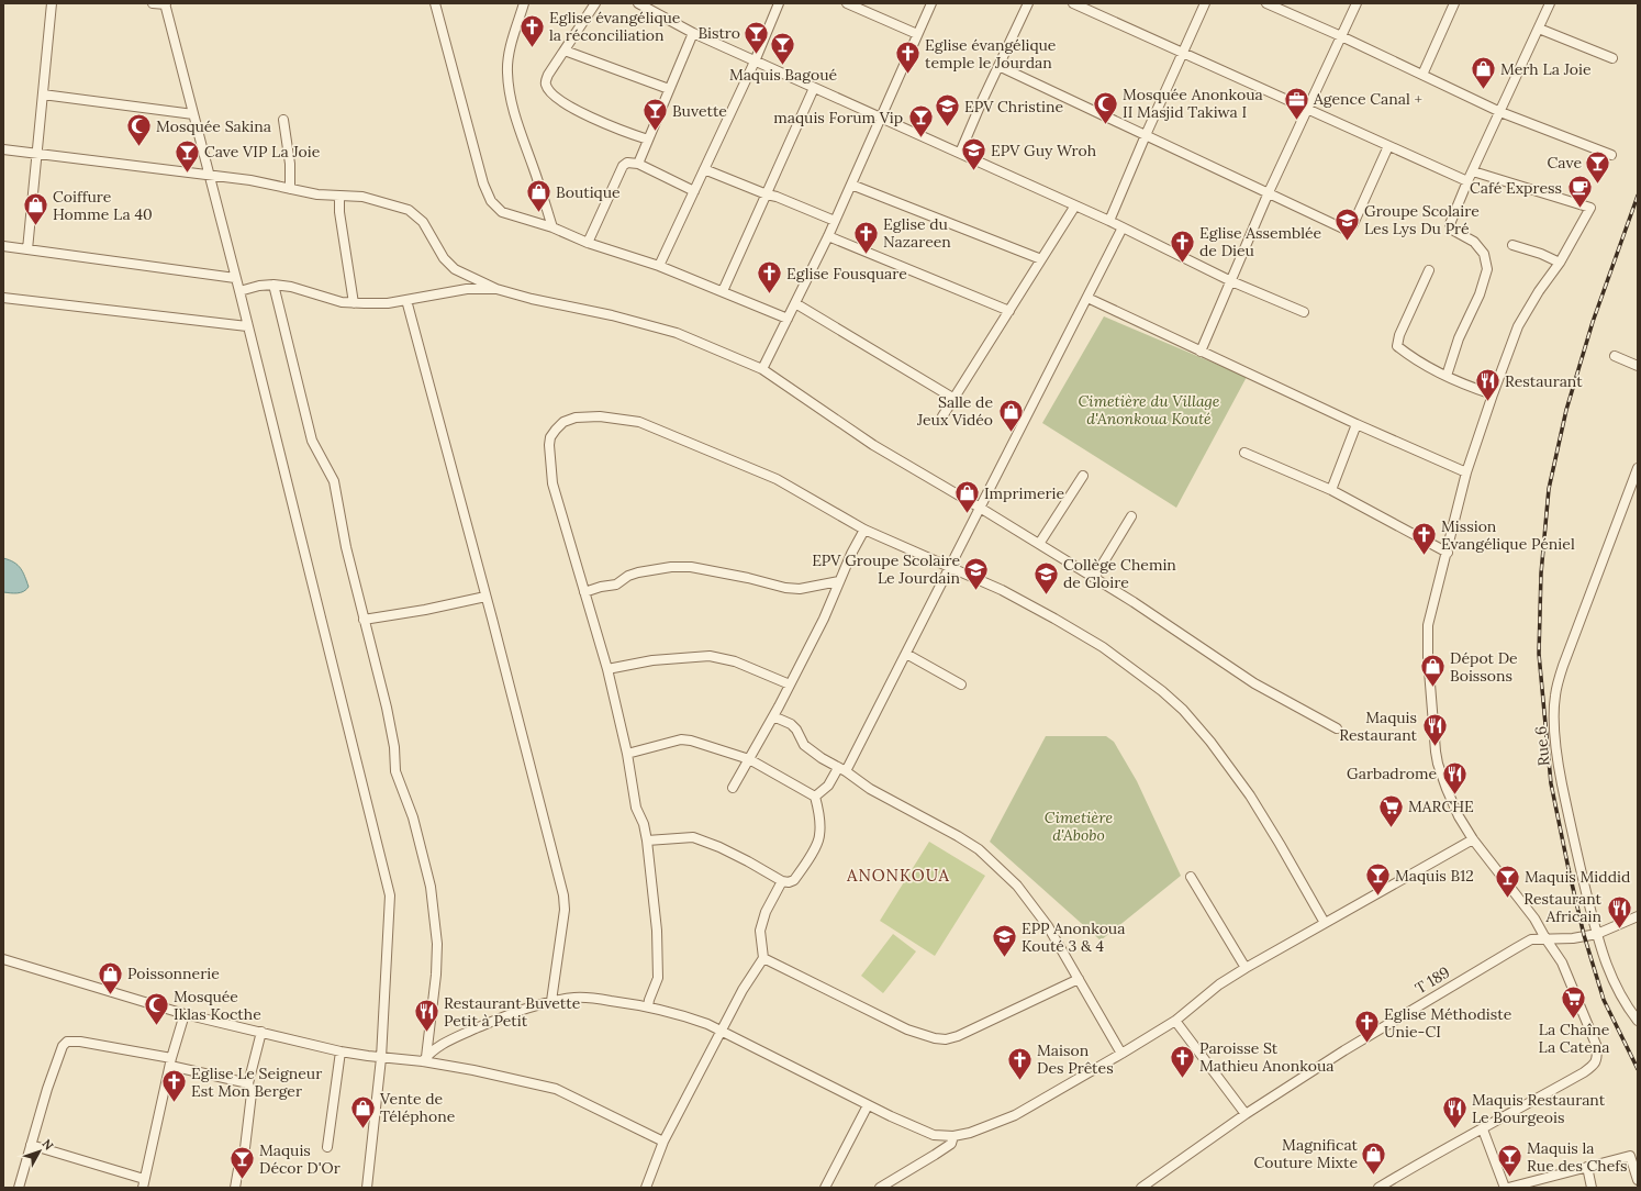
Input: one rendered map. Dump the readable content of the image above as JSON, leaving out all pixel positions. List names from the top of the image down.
{
  "streets": {
    "street": ["Rue 6", "T 189"]
  },
  "crossings": [
    ["Rue 6", "T 189"]
  ],
  "districts": ["ANONKOUA"],
  "parks": ["Cimetière du Village d'Anonkoua Kouté", "Cimetière d'Abobo"],
  "places": {
    "church": [
      "Eglise évangélique la réconciliation",
      "Eglise évangélique temple le Jourdan",
      "Eglise du Nazareen",
      "Eglise Assemblée de Dieu",
      "Eglise Fousquare",
      "Mission Evangélique Péniel",
      "Eglise Méthodiste Unie-CI",
      "Paroisse St Mathieu Anonkoua",
      "Maison Des Prêtes",
      "Eglise Le Seigneur Est Mon Berger"
    ],
    "bar": [
      "Bistro",
      "Maquis Bagoué",
      "Buvette",
      "maquis Forum Vip",
      "Cave VIP La Joie",
      "Cave",
      "Maquis B12",
      "Maquis Middid",
      "Maquis la Rue des Chefs",
      "Maquis Décor D'Or"
    ],
    "shop": [
      "Merh La Joie",
      "Boutique",
      "Coiffure Homme La 40",
      "Salle de Jeux Vidéo",
      "Imprimerie",
      "Dépot De Boissons",
      "Poissonnerie",
      "Vente de Téléphone",
      "Magnificat Couture Mixte"
    ],
    "office": ["Agence Canal +"],
    "mosque": ["Mosquée Anonkoua II Masjid Takiwa I", "Mosquée Sakina", "Mosquée Iklas Kocthe"],
    "school or university": [
      "EPV Christine",
      "EPV Guy Wroh",
      "Groupe Scolaire Les Lys Du Pré",
      "EPV Groupe Scolaire Le Jourdain",
      "Collège Chemin de Gloire",
      "EPP Anonkoua Kouté 3 & 4"
    ],
    "cafe": ["Café Express"],
    "restaurant": [
      "Restaurant",
      "Maquis Restaurant",
      "Garbadrome",
      "Restaurant Africain",
      "Restaurant Buvette Petit à Petit",
      "Maquis Restaurant Le Bourgeois"
    ],
    "supermarket": ["MARCHE", "La Chaîne La Catena"]
  },
  "north": "top right"
}
